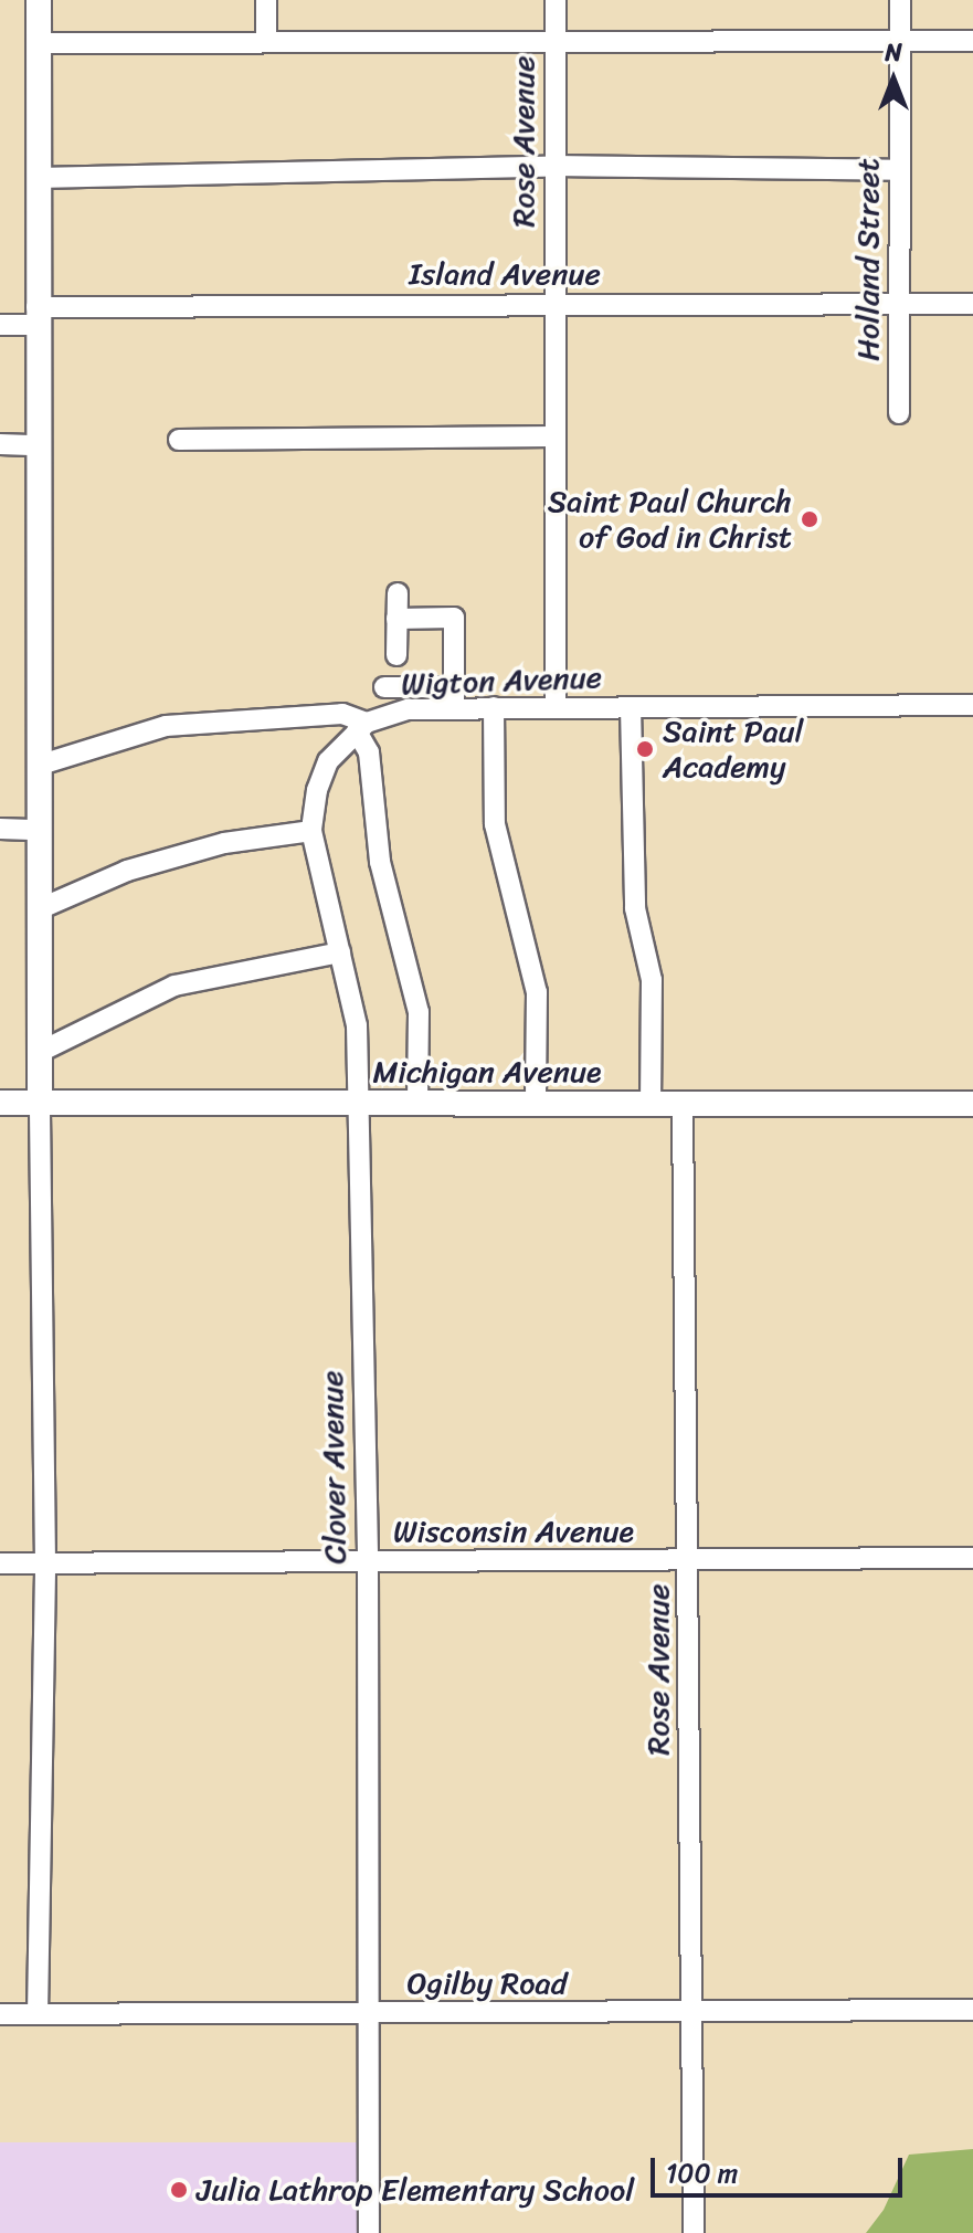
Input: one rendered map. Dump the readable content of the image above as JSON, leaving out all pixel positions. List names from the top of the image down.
{
  "streets": {
    "main road": ["Michigan Avenue"],
    "street": [
      "Rose Avenue",
      "Holland Street",
      "Island Avenue",
      "Wigton Avenue",
      "Clover Avenue",
      "Wisconsin Avenue",
      "Ogilby Road"
    ]
  },
  "crossings": [
    ["Rose Avenue", "Island Avenue"],
    ["Rose Avenue", "Wigton Avenue"],
    ["Rose Avenue", "Michigan Avenue"],
    ["Rose Avenue", "Wisconsin Avenue"],
    ["Rose Avenue", "Ogilby Road"],
    ["Holland Street", "Island Avenue"],
    ["Wigton Avenue", "Clover Avenue"],
    ["Michigan Avenue", "Clover Avenue"],
    ["Clover Avenue", "Wisconsin Avenue"],
    ["Clover Avenue", "Ogilby Road"]
  ],
  "places": ["Saint Paul Church of God in Christ", "Saint Paul Academy", "Julia Lathrop Elementary School"],
  "scale_bar": "100 m",
  "north": "top"
}
